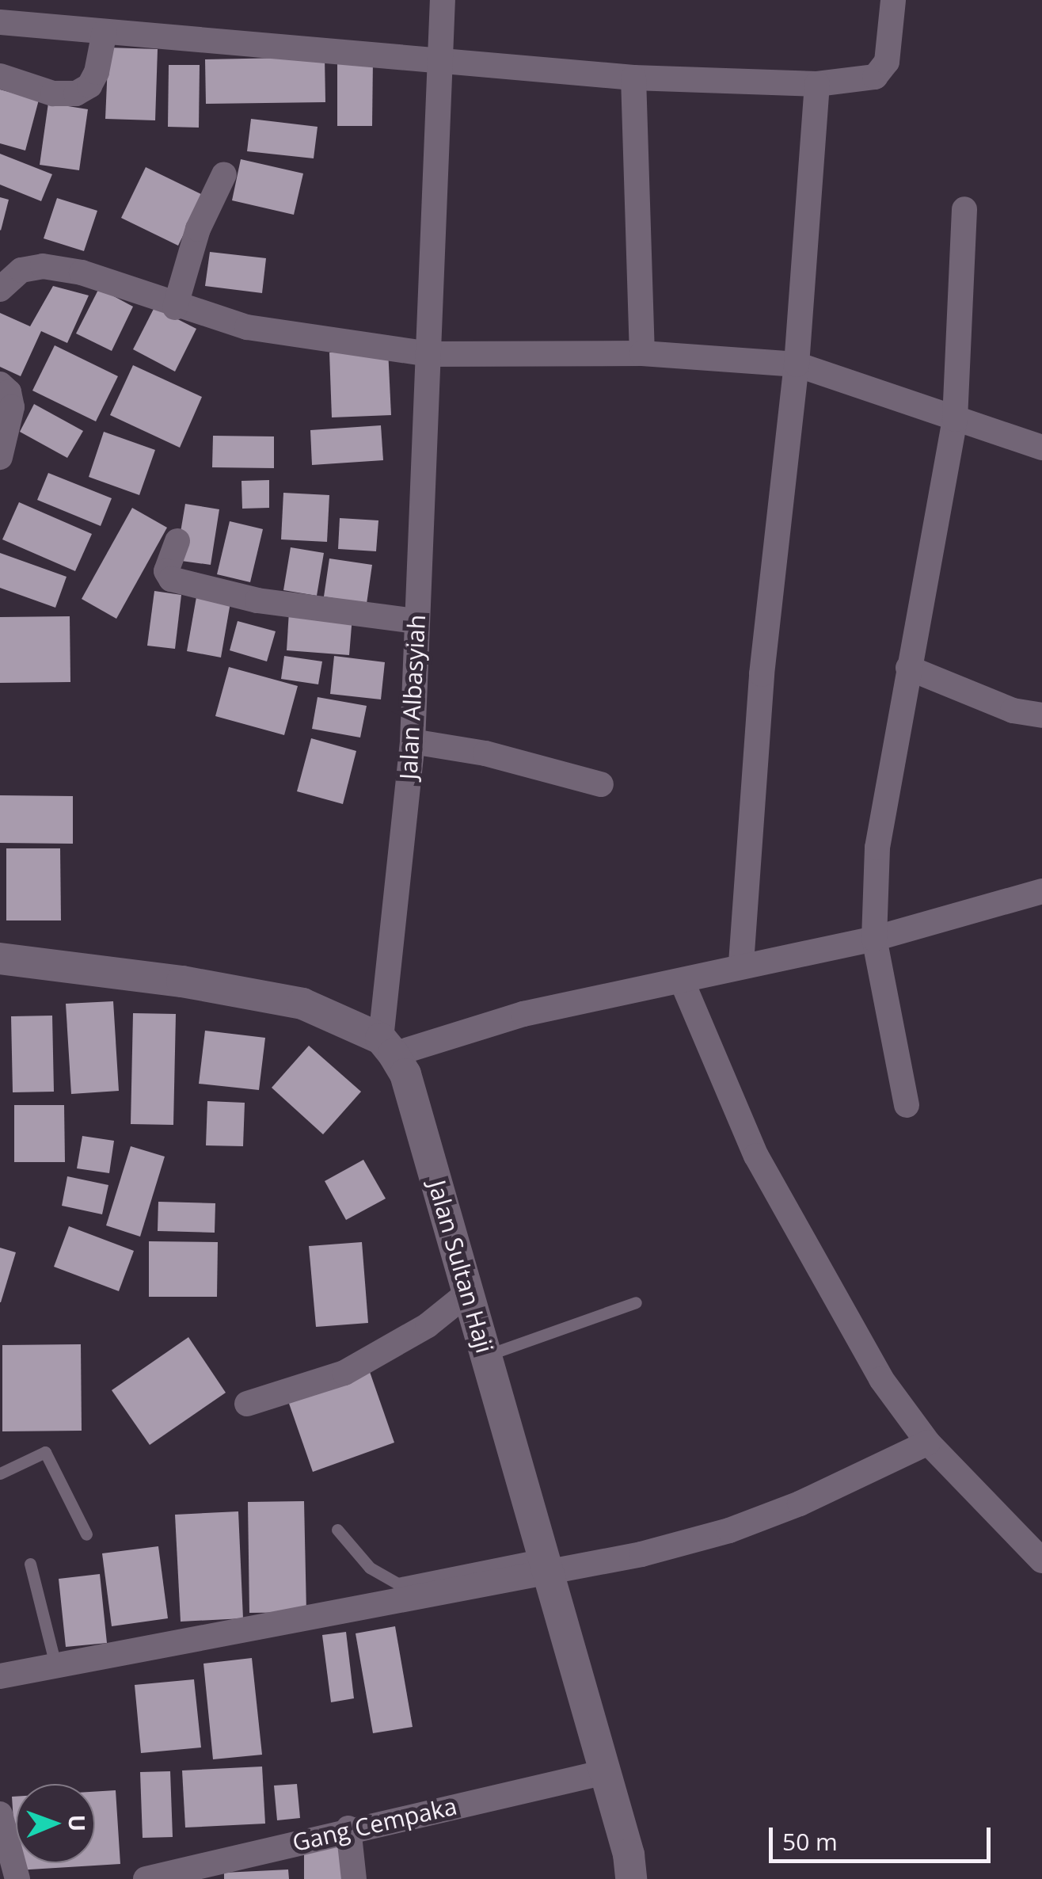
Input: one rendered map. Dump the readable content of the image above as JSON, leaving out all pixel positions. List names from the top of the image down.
{
  "streets": {
    "street": ["Jalan Albasyiah", "Jalan Sultan Haji", "Gang Cempaka"]
  },
  "crossings": [
    ["Jalan Albasyiah", "Jalan Sultan Haji"],
    ["Jalan Sultan Haji", "Gang Cempaka"]
  ],
  "scale_bar": "50 m",
  "north": "right"
}
